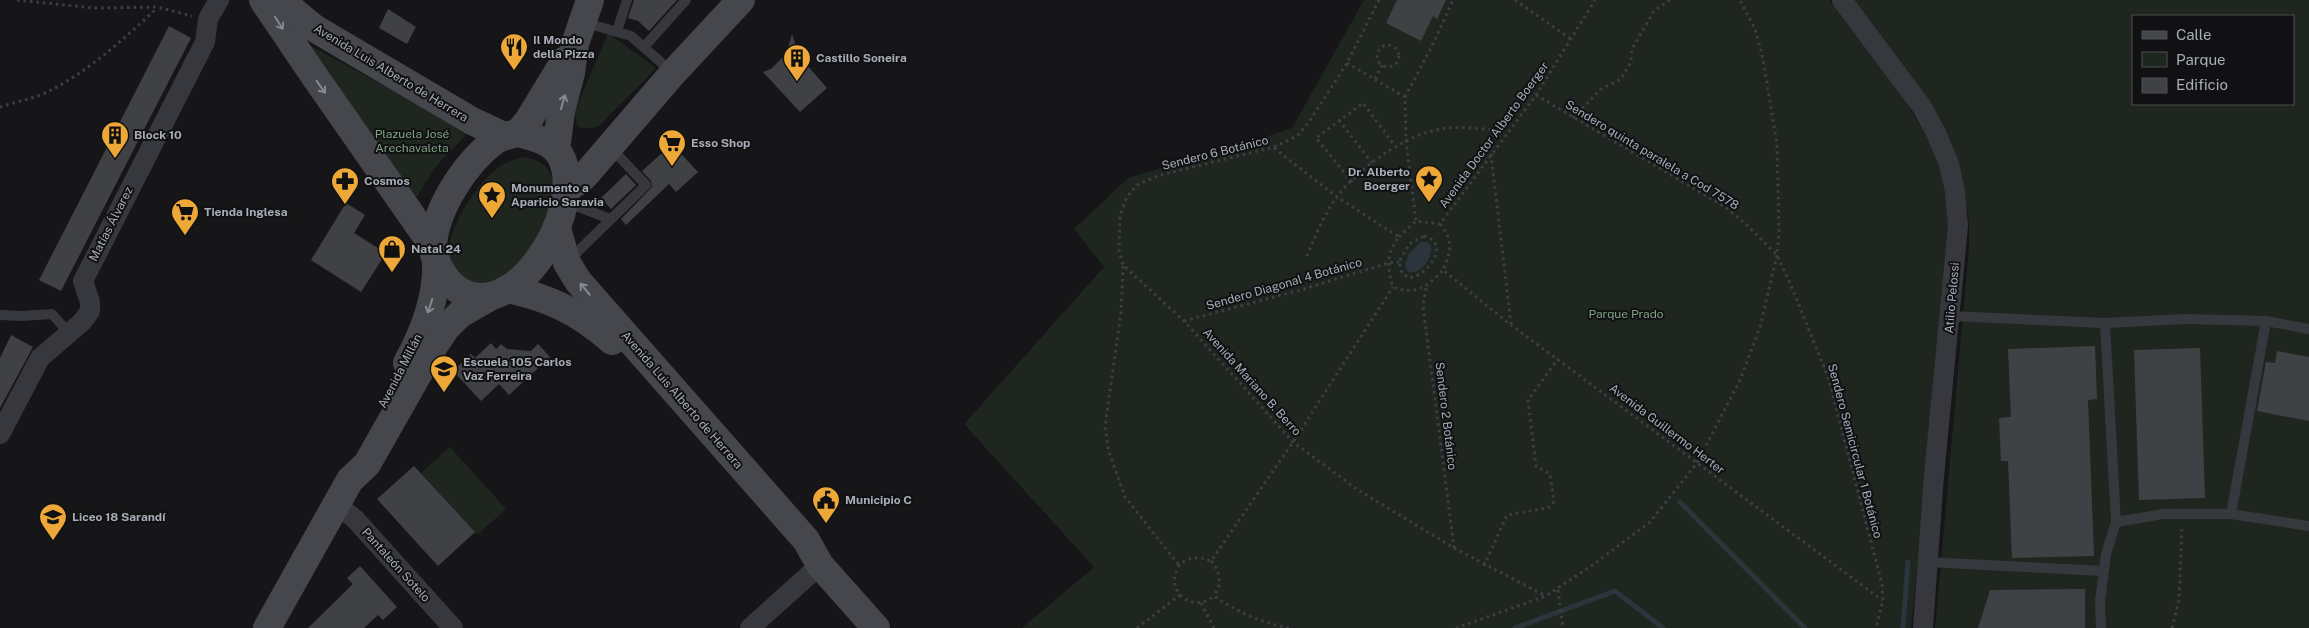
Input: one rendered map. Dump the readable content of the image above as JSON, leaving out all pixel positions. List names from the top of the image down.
{
  "streets": {
    "main road": ["Avenida Luis Alberto de Herrera", "Avenida Millán"],
    "street": ["Matías Álvarez", "Atilio Pelossi", "Pantaleón Sotelo"],
    "path": [
      "Avenida Doctor Alberto Boerger",
      "Sendero 6 Botánico",
      "Sendero quinta paralela a Cod 7578",
      "Sendero Diagonal 4 Botánico",
      "Avenida Mariano B. Berro",
      "Sendero 2 Botánico",
      "Avenida Guillermo Herter",
      "Sendero Semicircular 1 Botánico"
    ]
  },
  "crossings": [
    ["Avenida Luis Alberto de Herrera", "Avenida Millán"],
    ["Avenida Doctor Alberto Boerger", "Sendero quinta paralela a Cod 7578"],
    ["Sendero 6 Botánico", "Avenida Mariano B. Berro"],
    ["Sendero quinta paralela a Cod 7578", "Sendero Semicircular 1 Botánico"],
    ["Sendero Diagonal 4 Botánico", "Avenida Mariano B. Berro"],
    ["Avenida Millán", "Pantaleón Sotelo"],
    ["Avenida Mariano B. Berro", "Sendero 2 Botánico"],
    ["Avenida Guillermo Herter", "Sendero Semicircular 1 Botánico"]
  ],
  "parks": ["Plazuela José Arechavaleta", "Parque Prado"],
  "places": {
    "restaurant": ["Il Mondo della Pizza"],
    "building": ["Castillo Soneira", "Block 10"],
    "supermarket": ["Esso Shop", "Tienda Inglesa"],
    "place": ["Dr. Alberto Boerger", "Monumento a Aparicio Saravia"],
    "pharmacy": ["Cosmos"],
    "shop": ["Natal 24"],
    "school or university": ["Escuela 105 Carlos Vaz Ferreira", "Liceo 18 Sarandí"],
    "public building": ["Municipio C"]
  },
  "legend": ["Calle", "Parque", "Edificio"]
}
